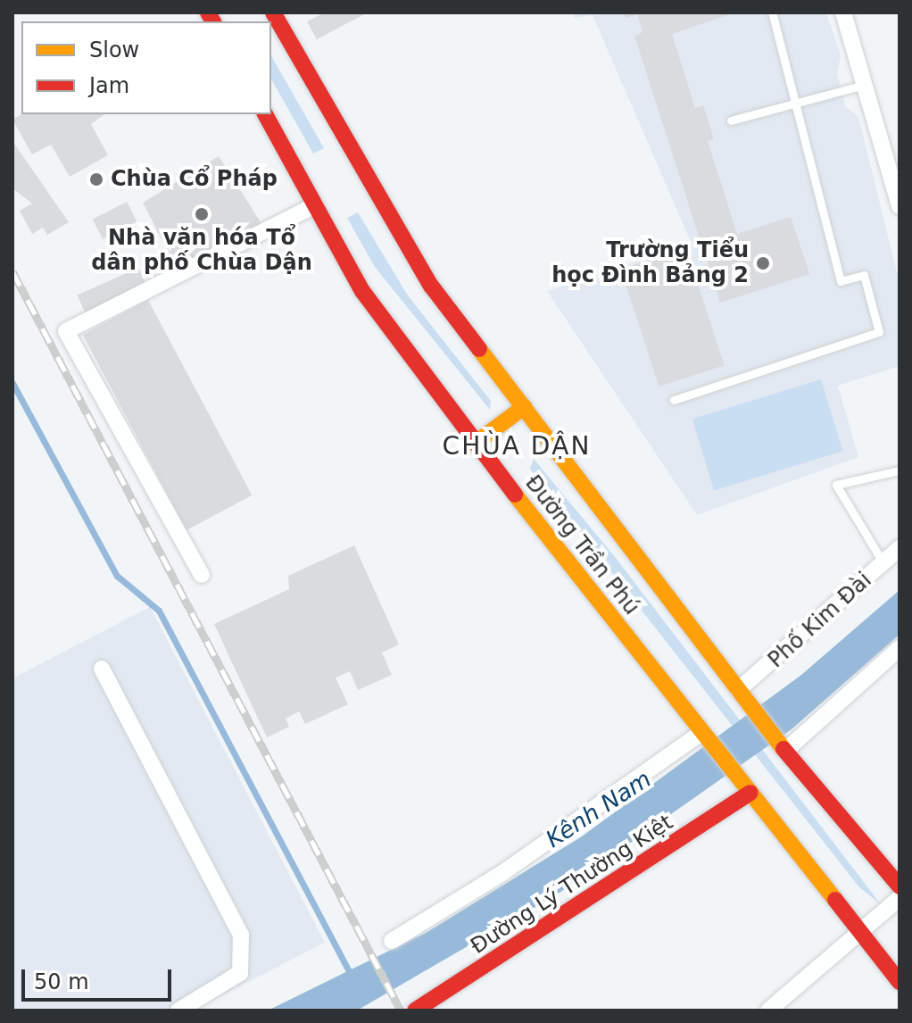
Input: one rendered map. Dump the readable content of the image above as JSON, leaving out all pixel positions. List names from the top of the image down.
{
  "streets": {
    "main road": ["Đường Trần Phú", "Đường Lý Thường Kiệt"],
    "street": ["Phố Kim Đài"]
  },
  "crossings": [
    ["Đường Trần Phú", "Phố Kim Đài"],
    ["Đường Trần Phú", "Đường Lý Thường Kiệt"]
  ],
  "districts": ["CHÙA DẬN"],
  "water": ["Kênh Nam"],
  "places": ["Chùa Cổ Pháp", "Nhà văn hóa Tổ dân phố Chùa Dận", "Trường Tiểu học Đình Bảng 2"],
  "legend": ["Slow", "Jam"],
  "scale_bar": "50 m"
}
